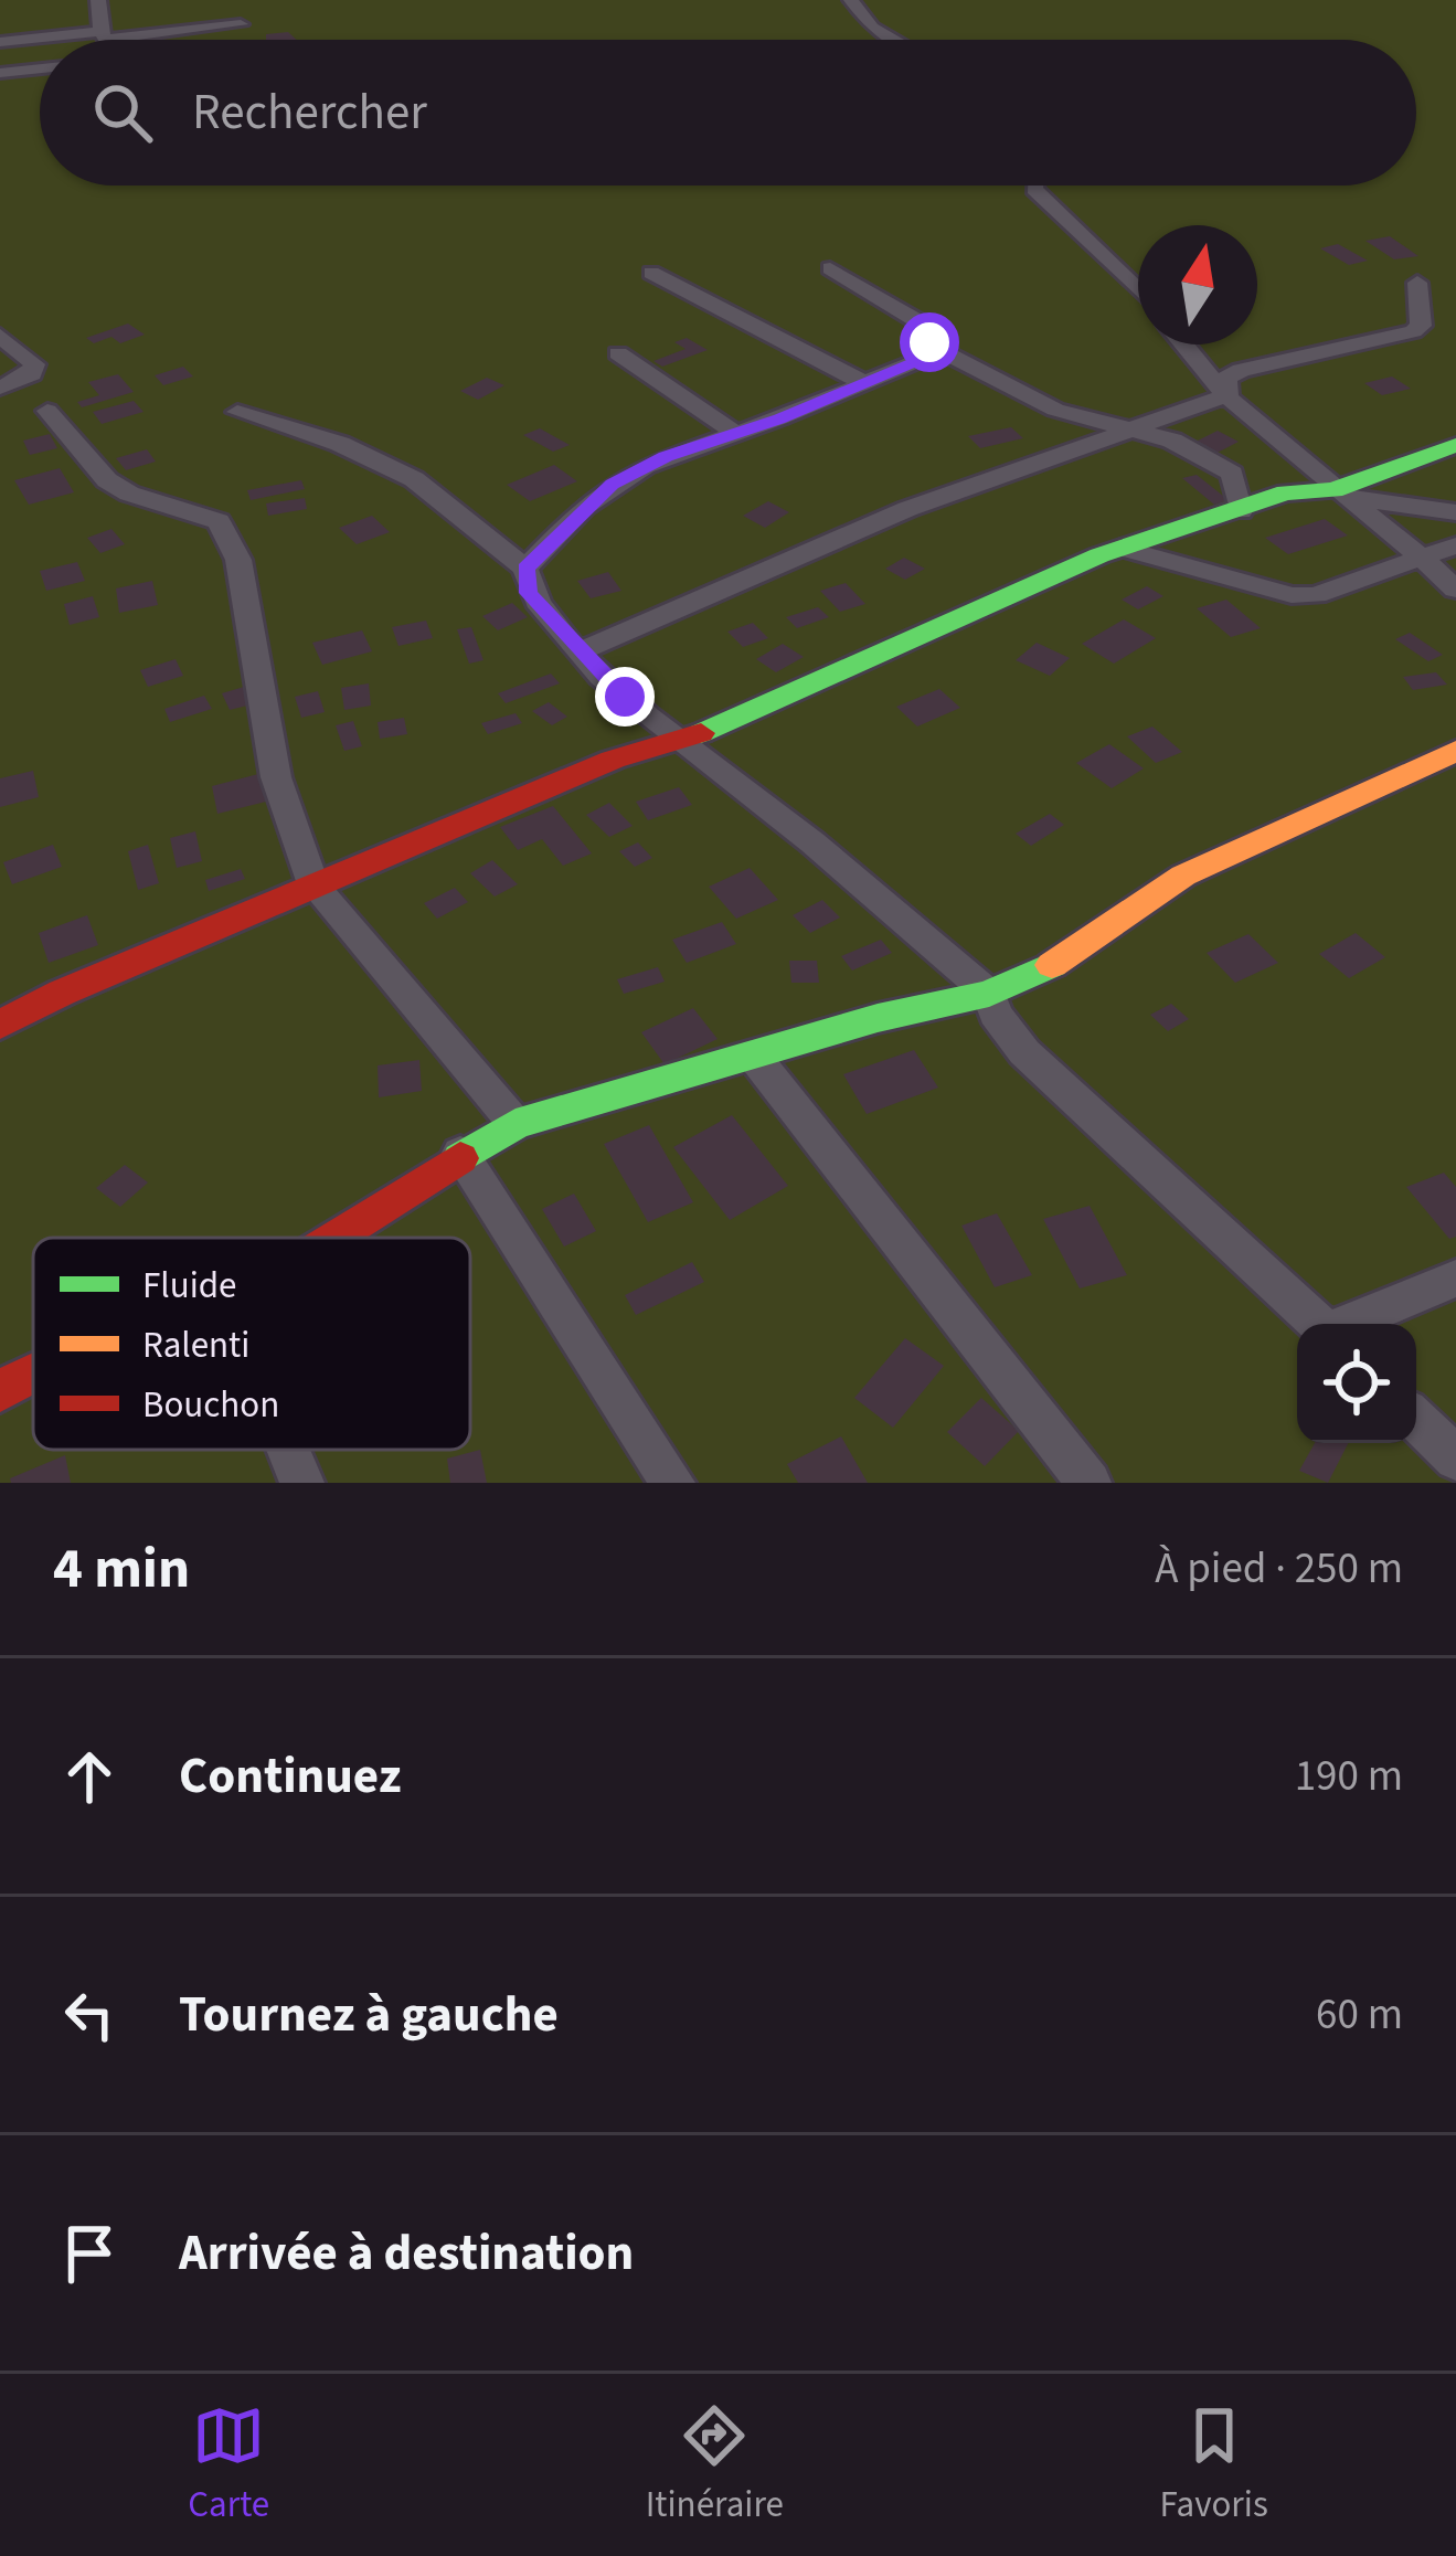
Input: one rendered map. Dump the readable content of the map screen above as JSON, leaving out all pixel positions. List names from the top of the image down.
{
  "legend": ["Fluide", "Ralenti", "Bouchon"],
  "north": "top",
  "page": {
    "search": "Rechercher",
    "heading": ["4 min", "À pied · 250 m"],
    "list": [
      ["Continuez", "190 m"],
      ["Tournez à gauche", "60 m"],
      "Arrivée à destination"
    ],
    "nav": ["Carte", "Itinéraire", "Favoris"]
  }
}
